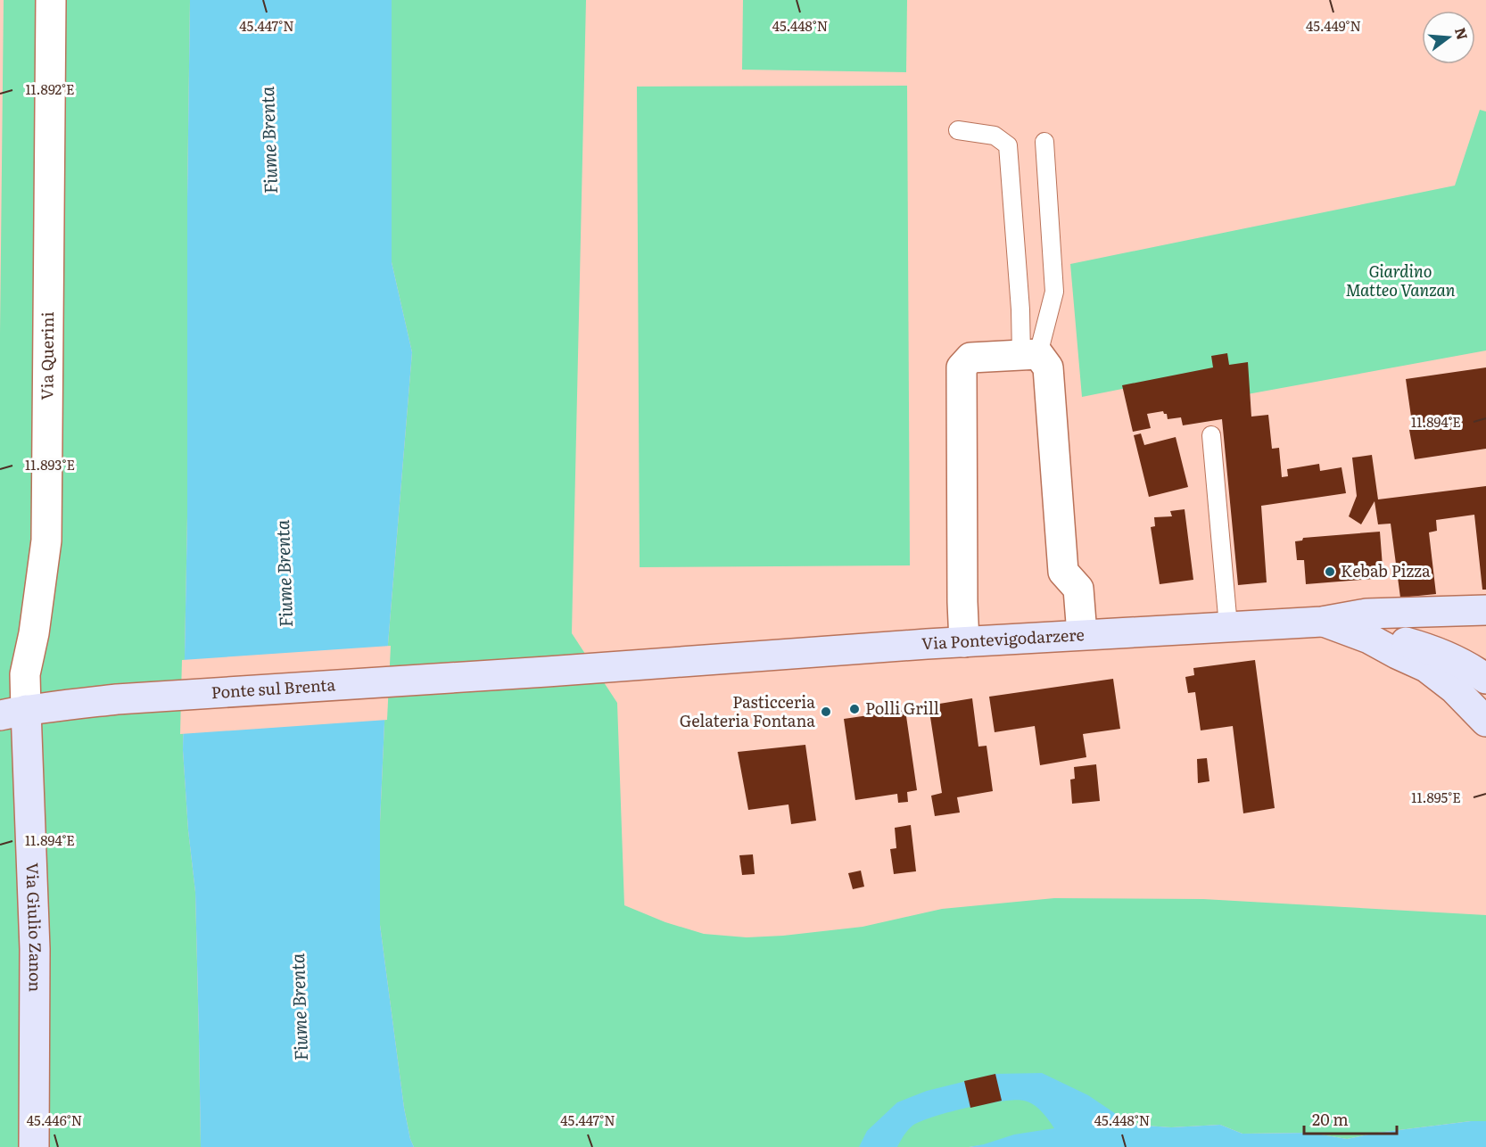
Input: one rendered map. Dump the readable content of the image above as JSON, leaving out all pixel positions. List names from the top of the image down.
{
  "streets": {
    "main road": ["Via Pontevigodarzere", "Ponte sul Brenta", "Via Giulio Zanon"],
    "street": ["Via Querini"]
  },
  "crossings": [
    ["Via Querini", "Ponte sul Brenta"],
    ["Via Querini", "Via Giulio Zanon"],
    ["Via Pontevigodarzere", "Ponte sul Brenta"],
    ["Ponte sul Brenta", "Via Giulio Zanon"]
  ],
  "water": ["Fiume Brenta"],
  "parks": ["Giardino Matteo Vanzan"],
  "places": ["Kebab Pizza", "Polli Grill", "Pasticceria Gelateria Fontana"],
  "scale_bar": "20 m",
  "north": "right",
  "coordinates": [
    "45.447°N",
    "45.448°N",
    "45.449°N",
    "11.892°E",
    "11.894°E",
    "11.893°E",
    "11.895°E",
    "45.446°N"
  ]
}
